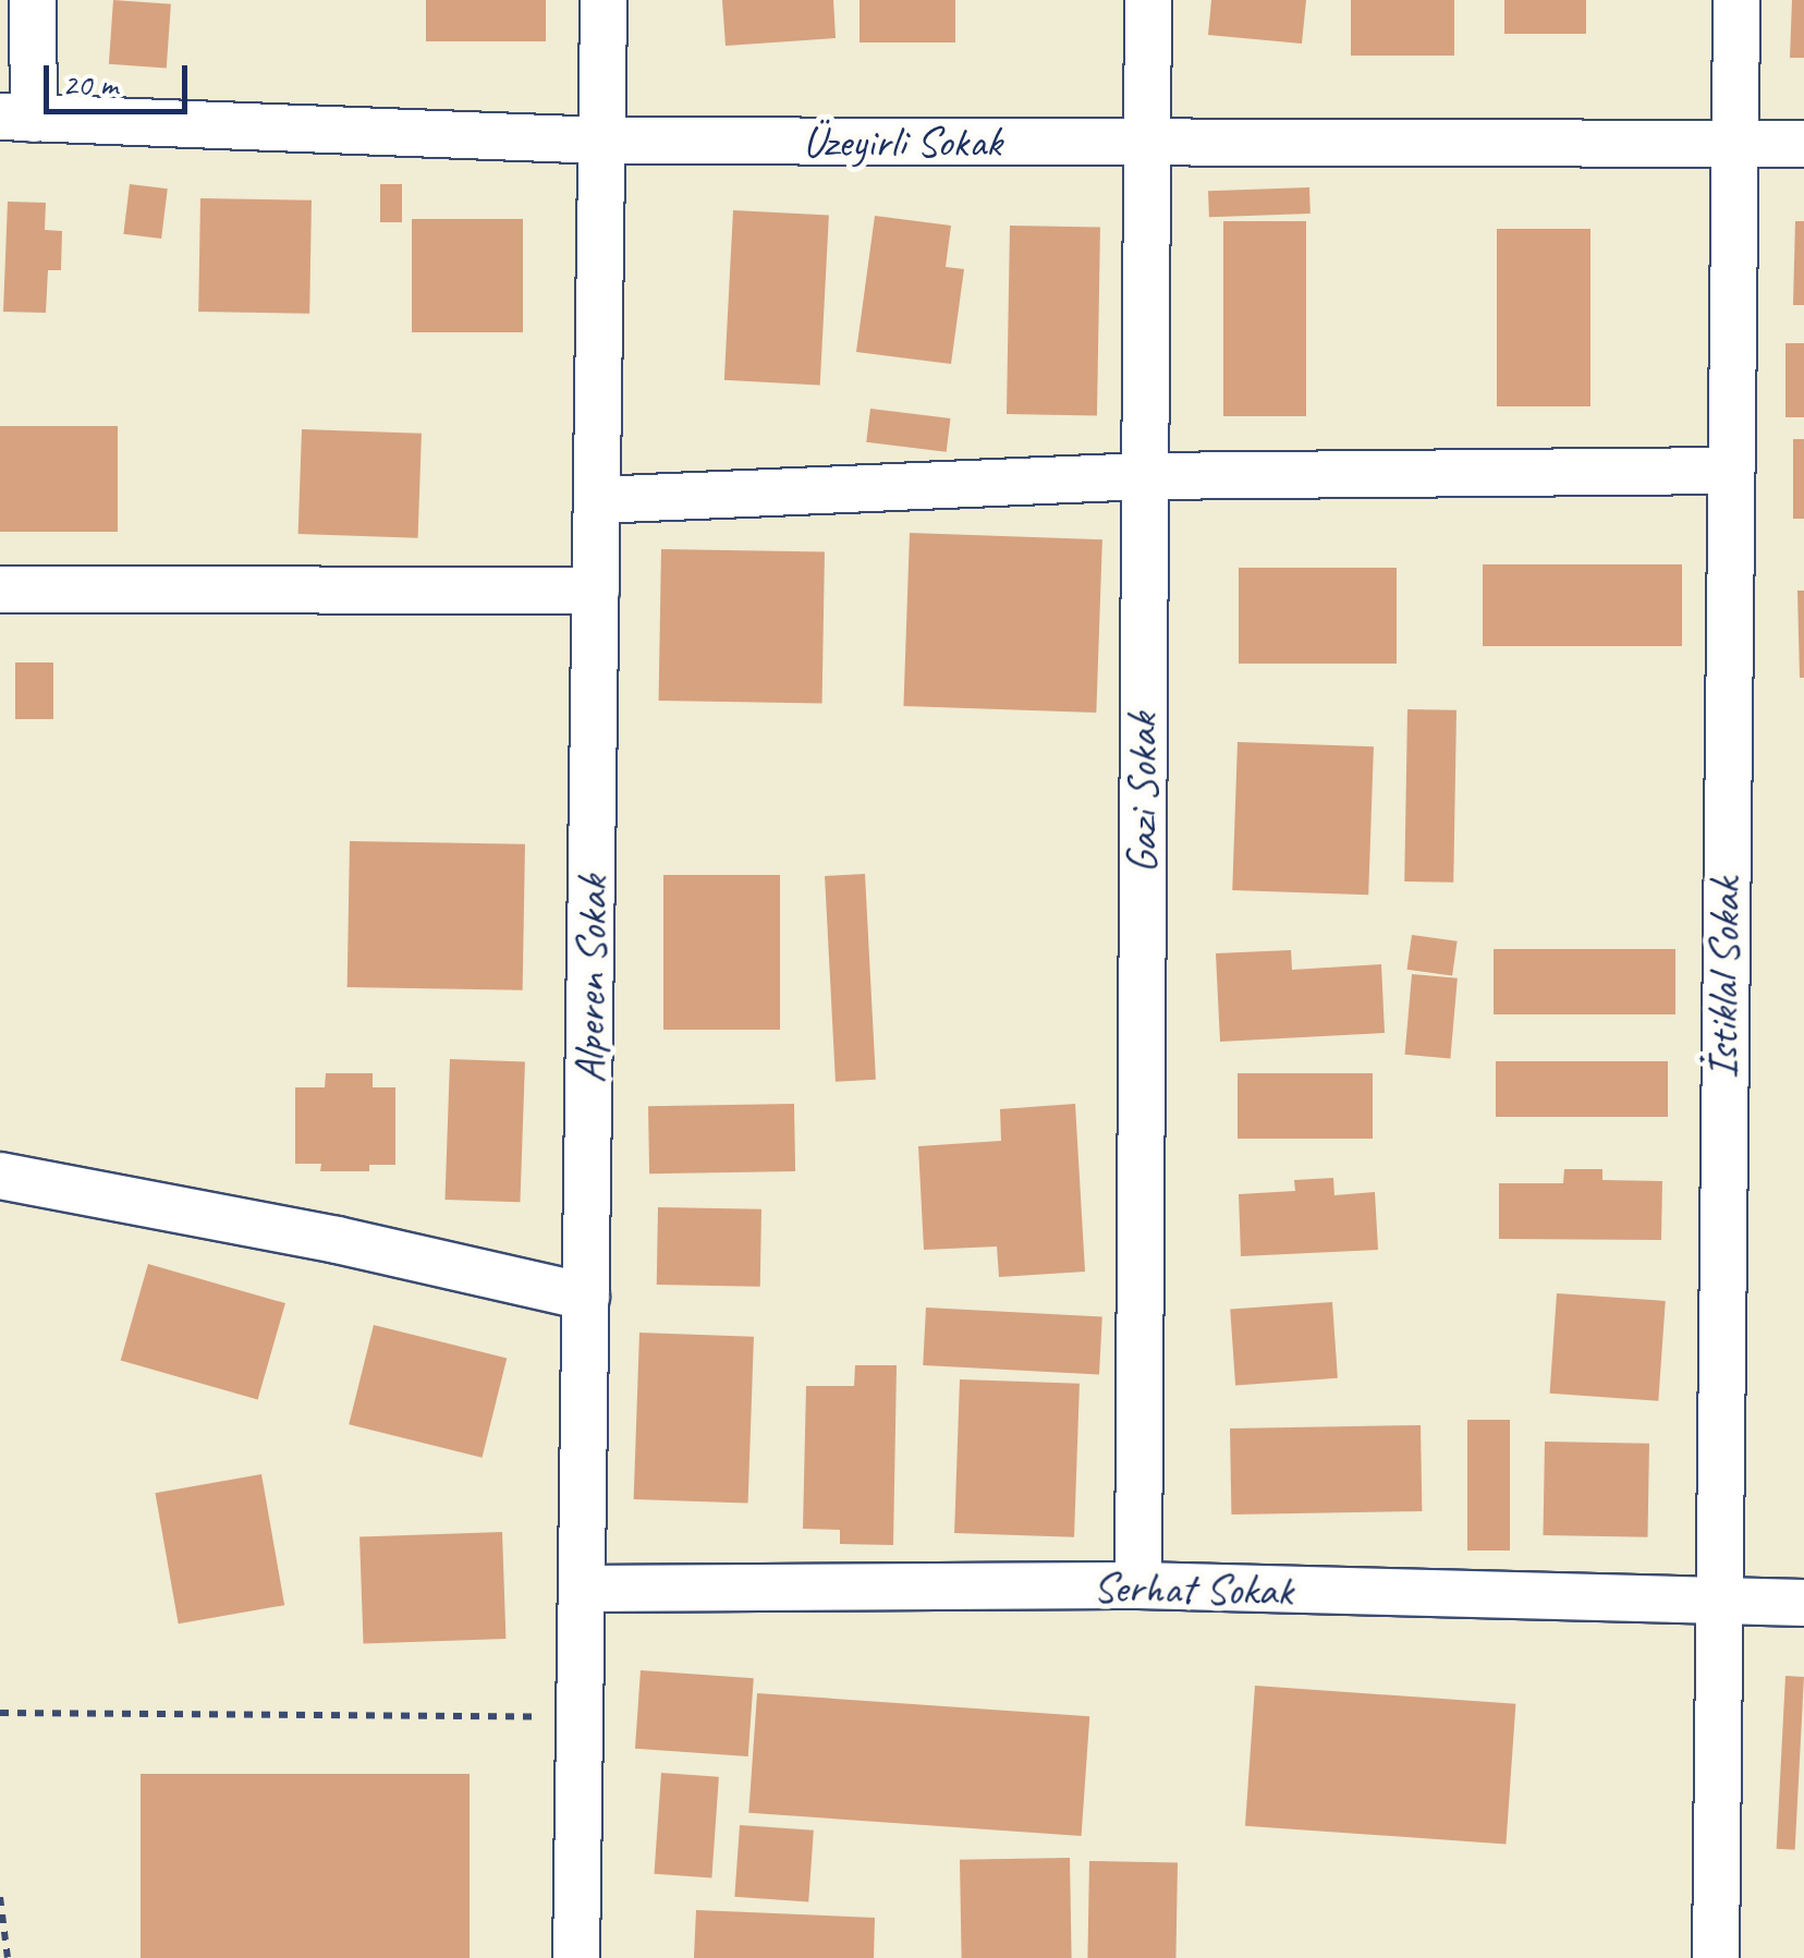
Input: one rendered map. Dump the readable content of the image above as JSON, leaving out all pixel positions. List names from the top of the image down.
{
  "streets": {
    "street": [
      "Üzeyirli Sokak",
      "Gazi Sokak",
      "İstiklal Sokak",
      "Alperen Sokak",
      "Serhat Sokak"
    ]
  },
  "crossings": [
    ["Üzeyirli Sokak", "Gazi Sokak"],
    ["Üzeyirli Sokak", "İstiklal Sokak"],
    ["Üzeyirli Sokak", "Alperen Sokak"],
    ["Gazi Sokak", "Serhat Sokak"],
    ["İstiklal Sokak", "Serhat Sokak"],
    ["Alperen Sokak", "Serhat Sokak"]
  ],
  "scale_bar": "20 m"
}
